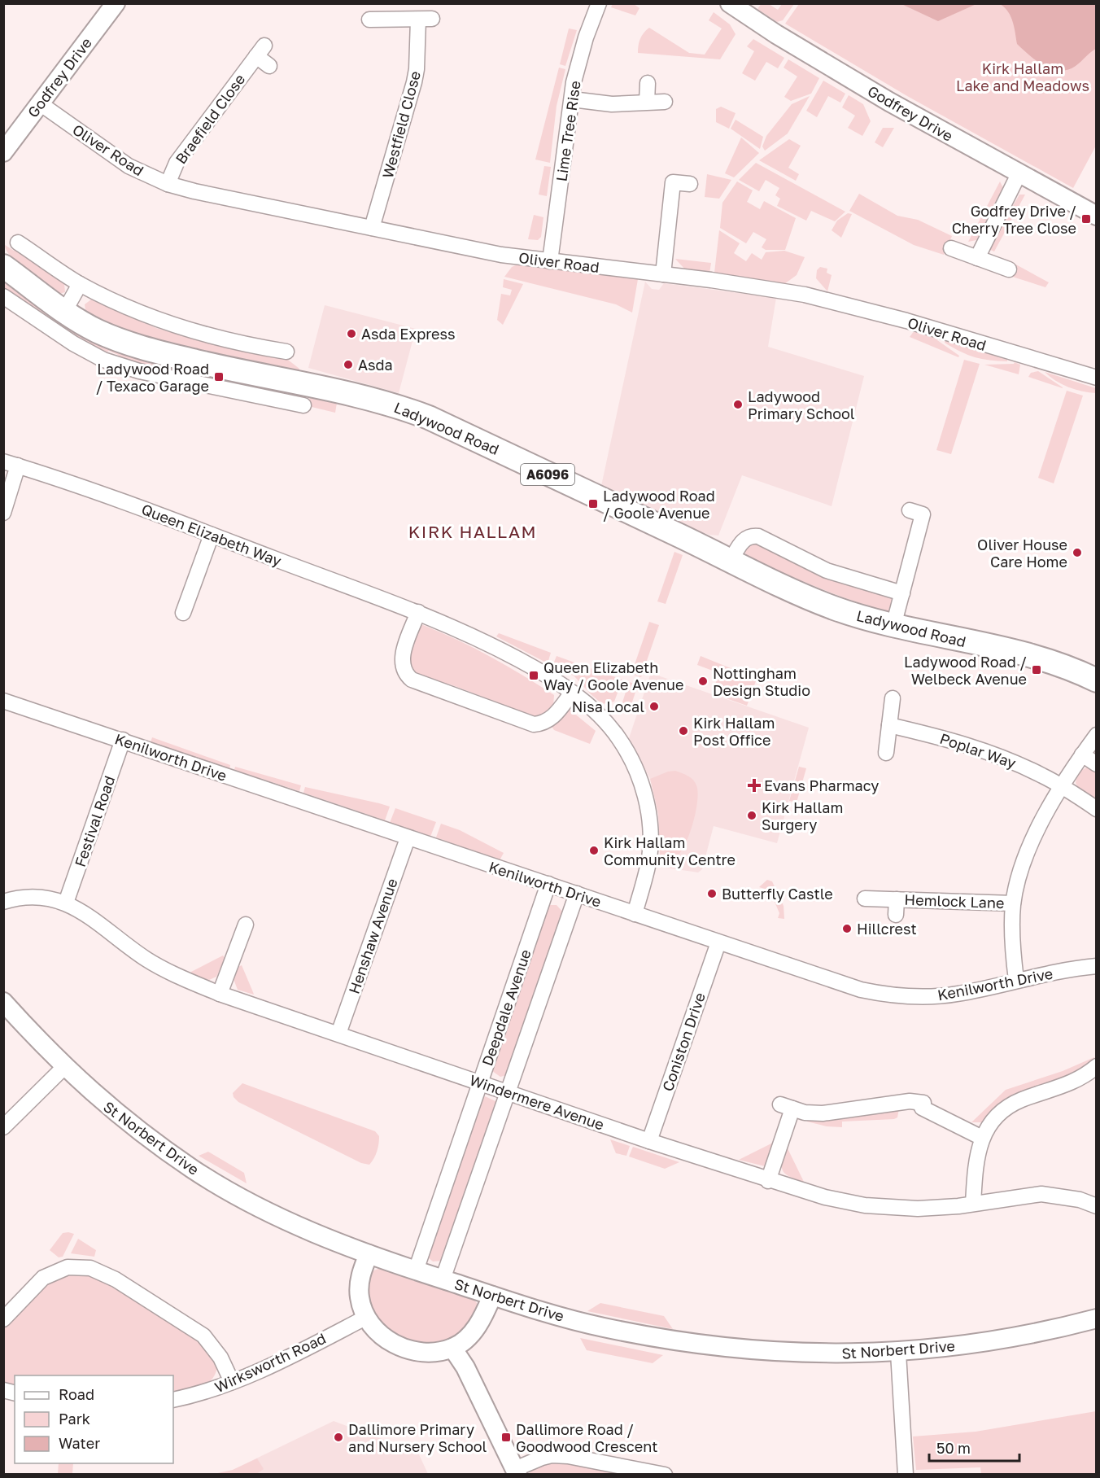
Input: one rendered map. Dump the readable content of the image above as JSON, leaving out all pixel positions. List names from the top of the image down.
{
  "streets": {
    "main road": ["Ladywood Road", "A6096"],
    "street": [
      "Godfrey Drive",
      "Braefield Close",
      "Westfield Close",
      "Lime Tree Rise",
      "Oliver Road",
      "Queen Elizabeth Way",
      "Poplar Way",
      "Kenilworth Drive",
      "Festival Road",
      "Hemlock Lane",
      "Henshaw Avenue",
      "Deepdale Avenue",
      "Coniston Drive",
      "Windermere Avenue",
      "St Norbert Drive",
      "Wirksworth Road"
    ]
  },
  "crossings": [
    ["Godfrey Drive", "Oliver Road"],
    ["Braefield Close", "Oliver Road"],
    ["Westfield Close", "Oliver Road"],
    ["Lime Tree Rise", "Oliver Road"],
    ["Queen Elizabeth Way", "Kenilworth Drive"],
    ["Kenilworth Drive", "Festival Road"],
    ["Kenilworth Drive", "Henshaw Avenue"],
    ["Kenilworth Drive", "Deepdale Avenue"],
    ["Kenilworth Drive", "Coniston Drive"],
    ["Festival Road", "Windermere Avenue"],
    ["Henshaw Avenue", "Windermere Avenue"],
    ["Deepdale Avenue", "Windermere Avenue"],
    ["Deepdale Avenue", "St Norbert Drive"],
    ["Coniston Drive", "Windermere Avenue"]
  ],
  "districts": ["KIRK HALLAM"],
  "parks": ["Kirk Hallam Lake and Meadows"],
  "places": {
    "transit": [
      "Godfrey Drive / Cherry Tree Close",
      "Ladywood Road / Texaco Garage",
      "Ladywood Road / Goole Avenue",
      "Ladywood Road / Welbeck Avenue",
      "Queen Elizabeth Way / Goole Avenue",
      "Dallimore Road / Goodwood Crescent"
    ],
    "other": [
      "Asda Express",
      "Asda",
      "Ladywood Primary School",
      "Oliver House Care Home",
      "Nottingham Design Studio",
      "Nisa Local",
      "Kirk Hallam Post Office",
      "Kirk Hallam Surgery",
      "Kirk Hallam Community Centre",
      "Butterfly Castle",
      "Hillcrest",
      "Dallimore Primary and Nursery School"
    ],
    "health": ["Evans Pharmacy"]
  },
  "legend": ["Road", "Park", "Water"],
  "scale_bar": "50 m"
}
